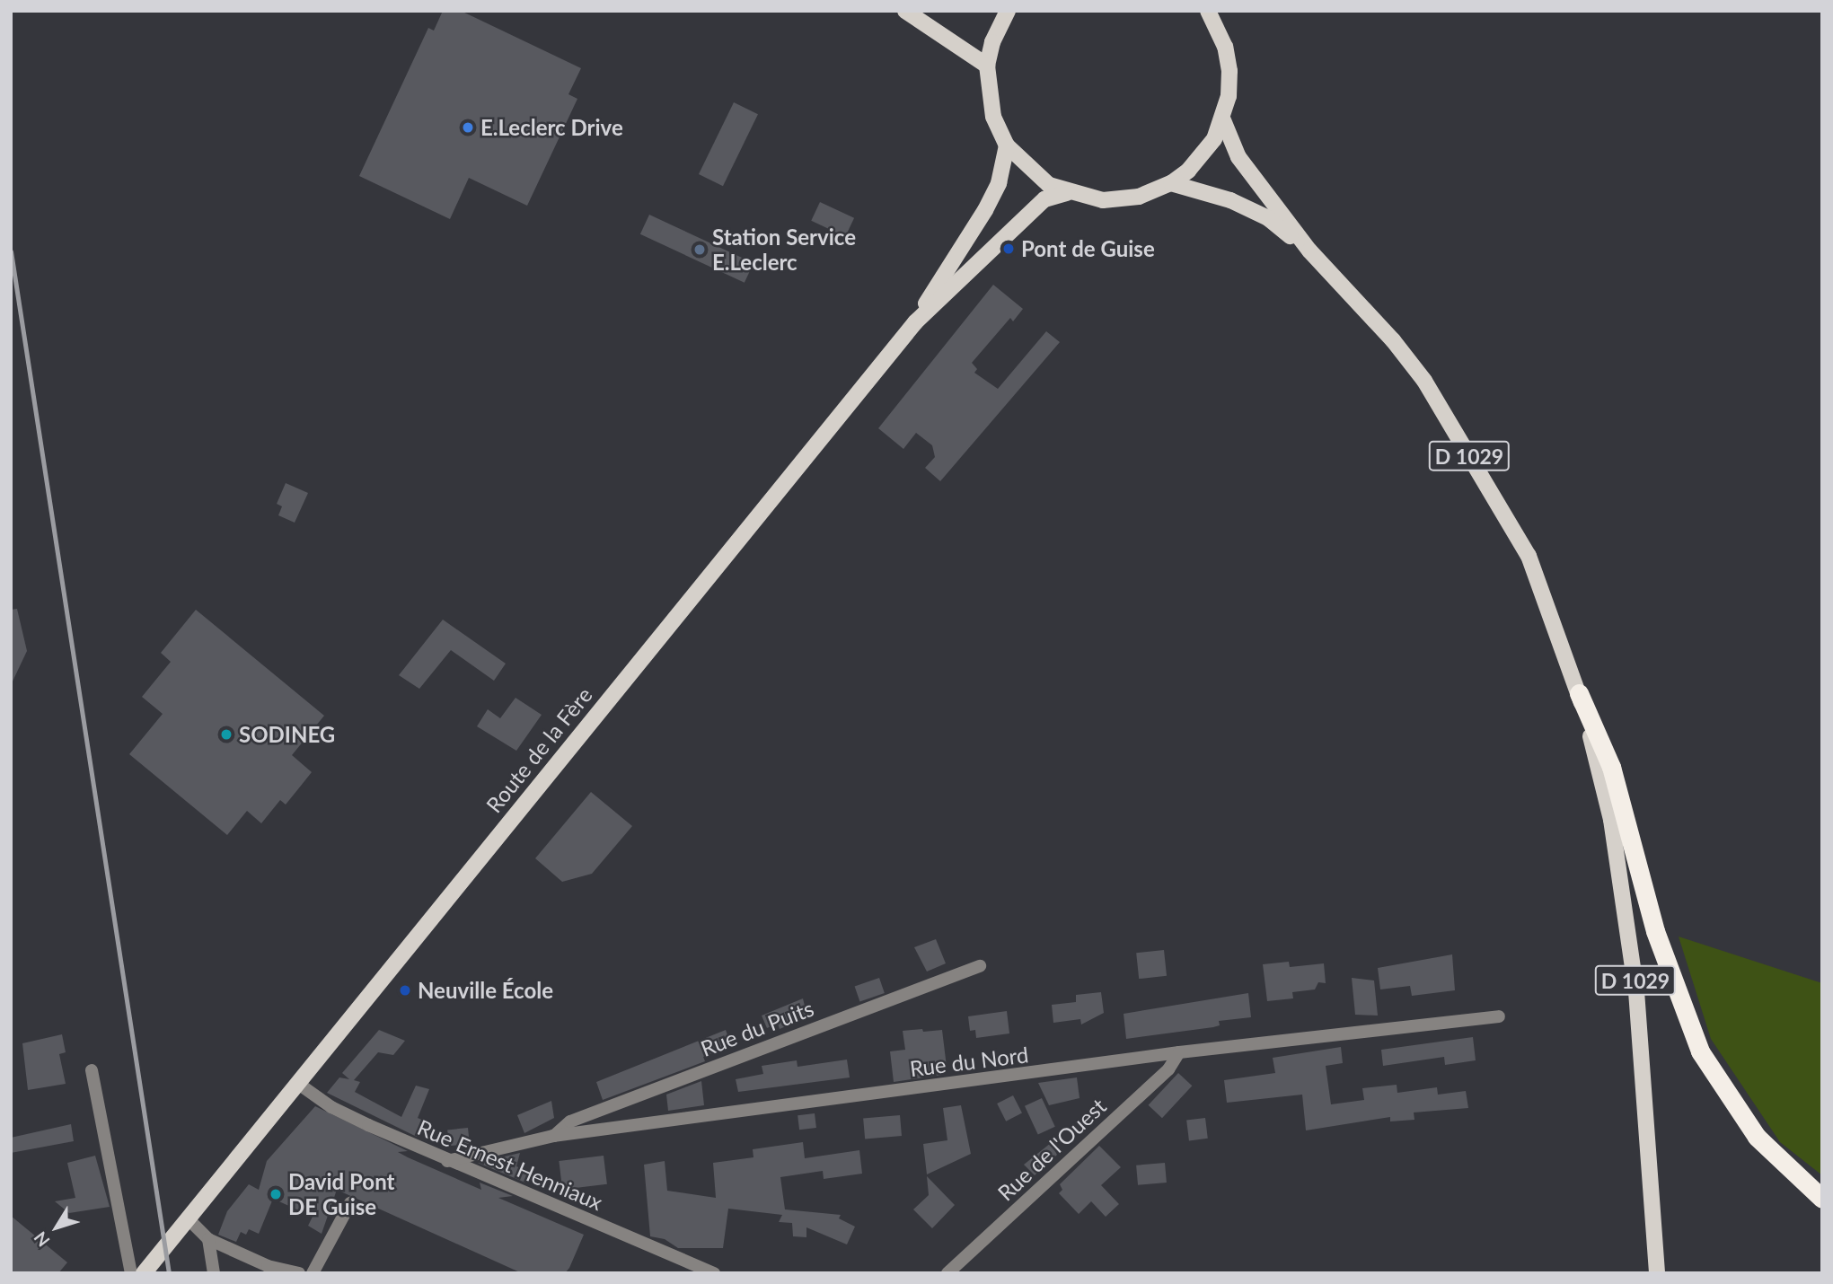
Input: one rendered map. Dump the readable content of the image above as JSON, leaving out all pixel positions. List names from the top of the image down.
{
  "streets": {
    "main road": ["D 1029", "Route de la Fère"],
    "street": [
      "Rue du Puits",
      "Rue du Nord",
      "Rue de l'Ouest",
      "Rue Ernest Henniaux"
    ]
  },
  "crossings": [
    ["Route de la Fère", "Rue Ernest Henniaux"],
    ["Rue du Puits", "Rue du Nord"],
    ["Rue du Nord", "Rue de l'Ouest"],
    ["Rue du Nord", "Rue Ernest Henniaux"]
  ],
  "places": [
    "E.Leclerc Drive",
    "Pont de Guise",
    "Station Service E.Leclerc",
    "SODINEG",
    "Neuville École",
    "David Pont DE Guise"
  ],
  "north": "bottom left"
}
